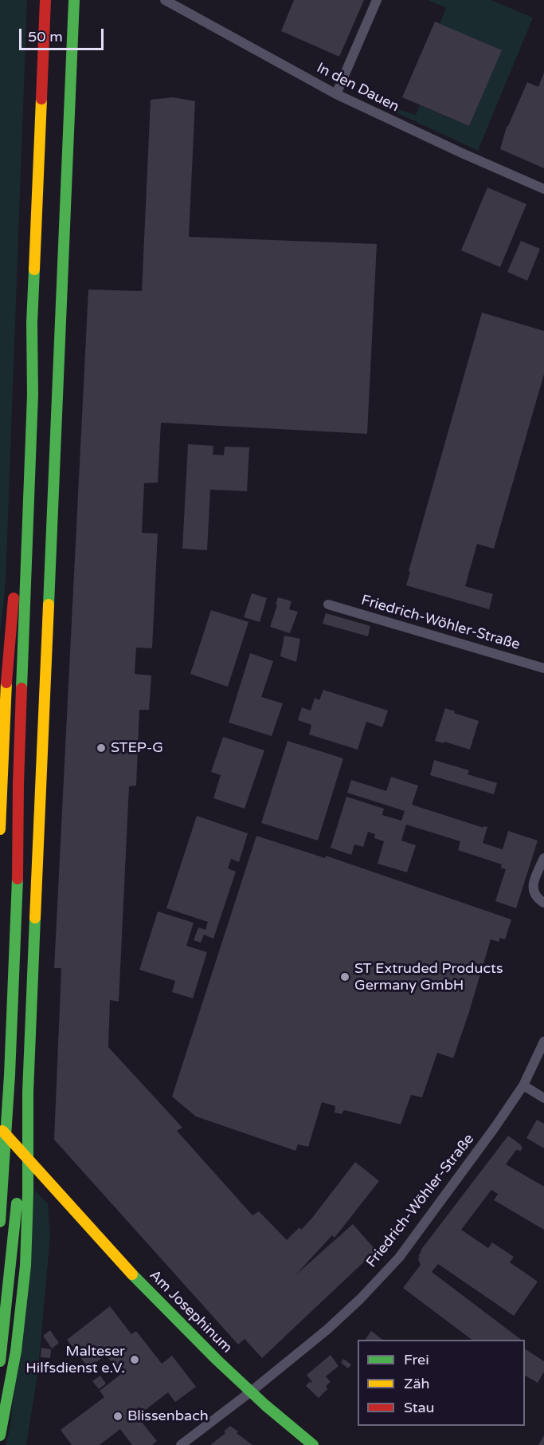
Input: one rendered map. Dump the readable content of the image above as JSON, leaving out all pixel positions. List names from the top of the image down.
{
  "streets": {
    "main road": ["Am Josephinum"],
    "street": ["In den Dauen", "Friedrich-Wöhler-Straße"]
  },
  "crossings": [
    ["Friedrich-Wöhler-Straße", "Am Josephinum"]
  ],
  "places": [
    "STEP-G",
    "ST Extruded Products Germany GmbH",
    "Malteser Hilfsdienst e.V.",
    "Blissenbach"
  ],
  "legend": ["Frei", "Zäh", "Stau"],
  "scale_bar": "50 m"
}
